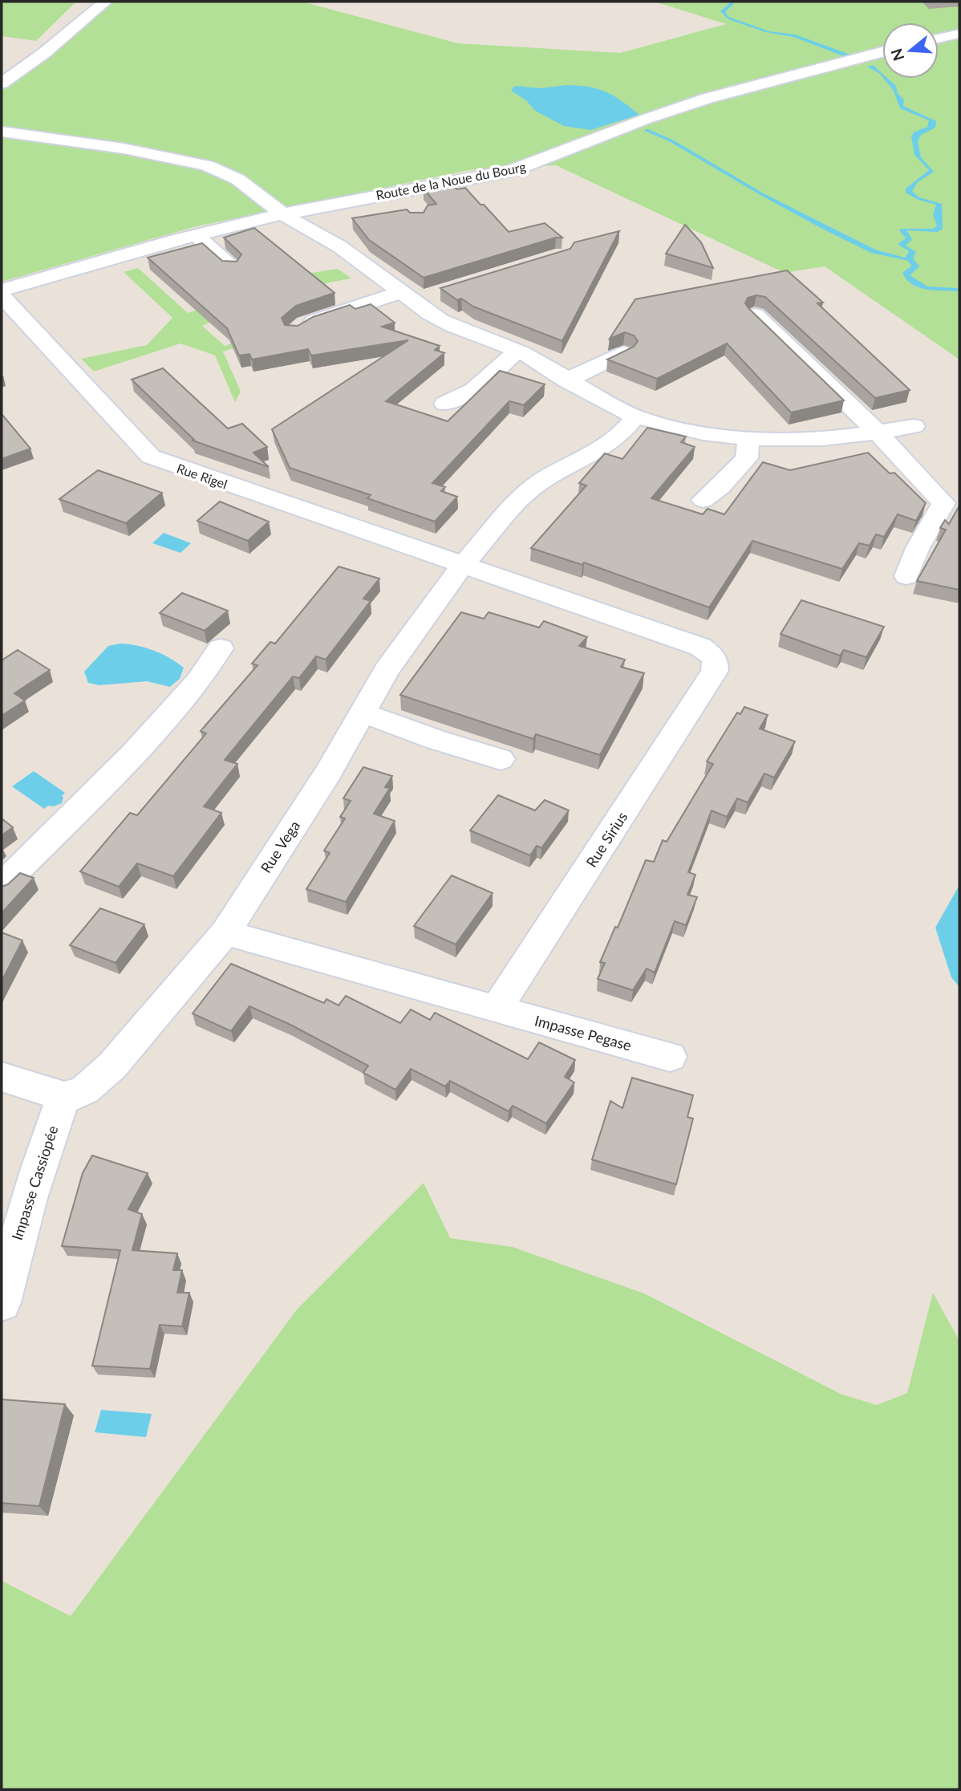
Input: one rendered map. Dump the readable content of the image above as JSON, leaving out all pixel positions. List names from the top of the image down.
{
  "streets": {
    "street": [
      "Route de la Noue du Bourg",
      "Rue Rigel",
      "Rue Sirius",
      "Rue Vega",
      "Impasse Pegase",
      "Impasse Cassiopée"
    ]
  },
  "crossings": [
    ["Rue Rigel", "Rue Sirius"],
    ["Rue Rigel", "Rue Vega"],
    ["Rue Sirius", "Rue Vega"],
    ["Rue Sirius", "Impasse Pegase"],
    ["Rue Vega", "Impasse Cassiopée"]
  ],
  "north": "left"
}
